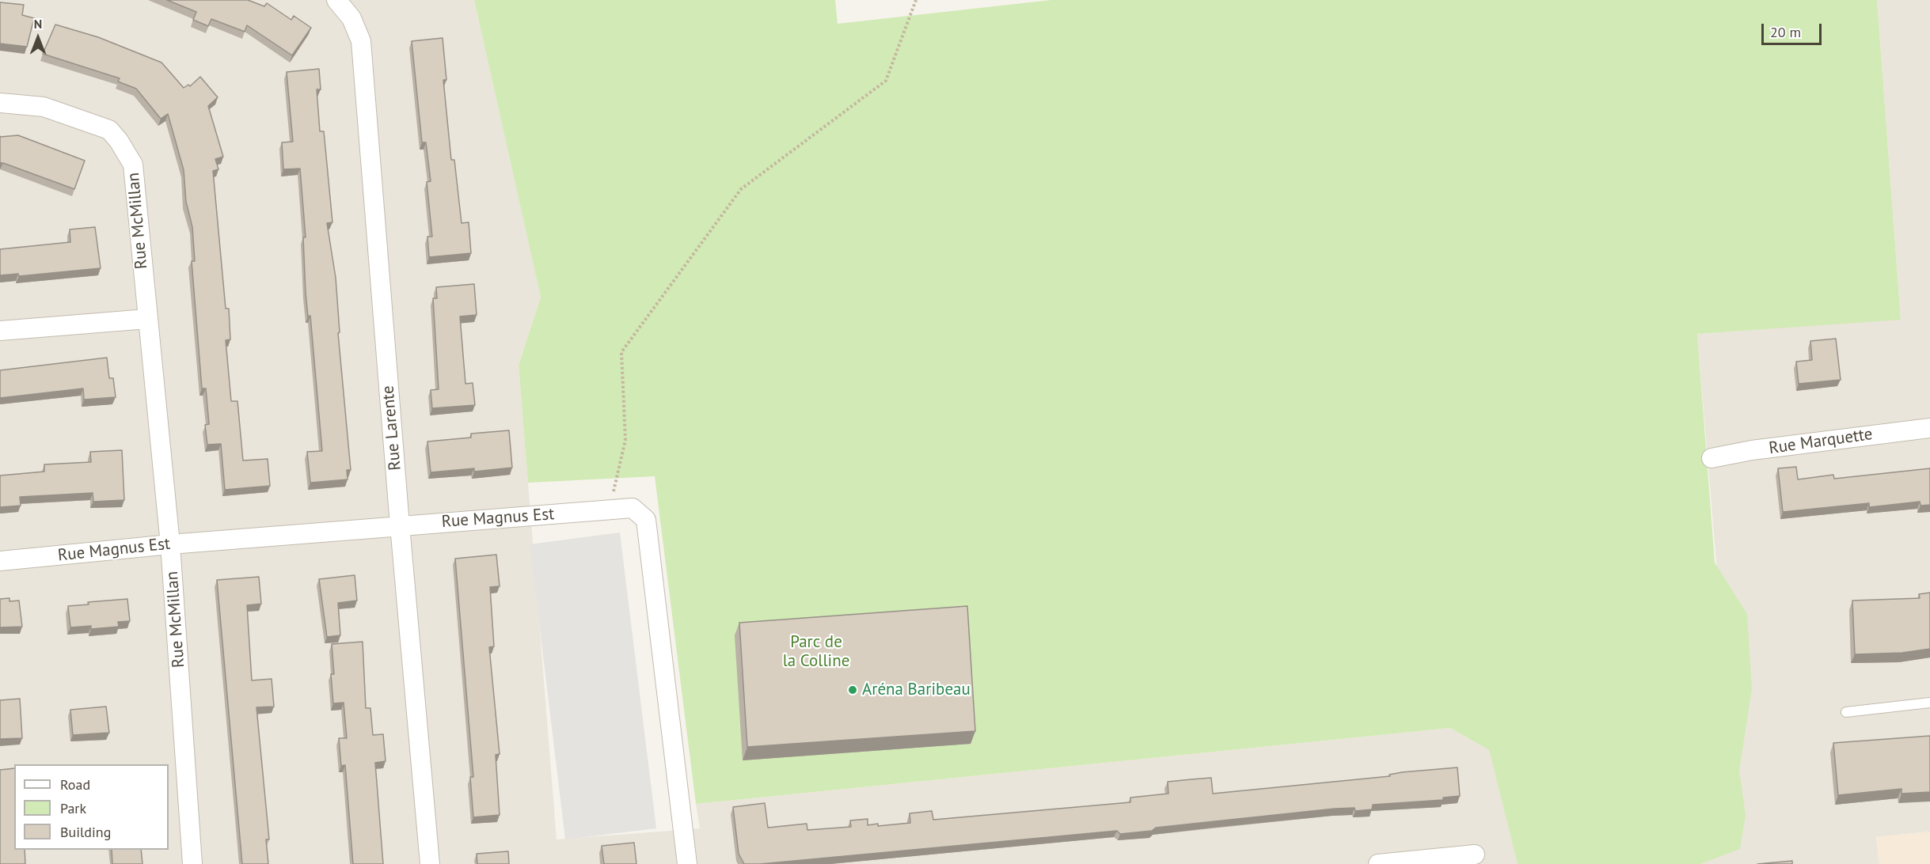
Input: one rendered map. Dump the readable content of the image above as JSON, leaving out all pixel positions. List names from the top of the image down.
{
  "streets": {
    "street": [
      "Rue McMillan",
      "Rue Larente",
      "Rue Marquette",
      "Rue Magnus Est"
    ]
  },
  "crossings": [
    ["Rue McMillan", "Rue Magnus Est"],
    ["Rue Larente", "Rue Magnus Est"]
  ],
  "parks": ["Parc de la Colline"],
  "places": ["Aréna Baribeau"],
  "legend": ["Road", "Park", "Building"],
  "scale_bar": "20 m",
  "north": "top"
}
